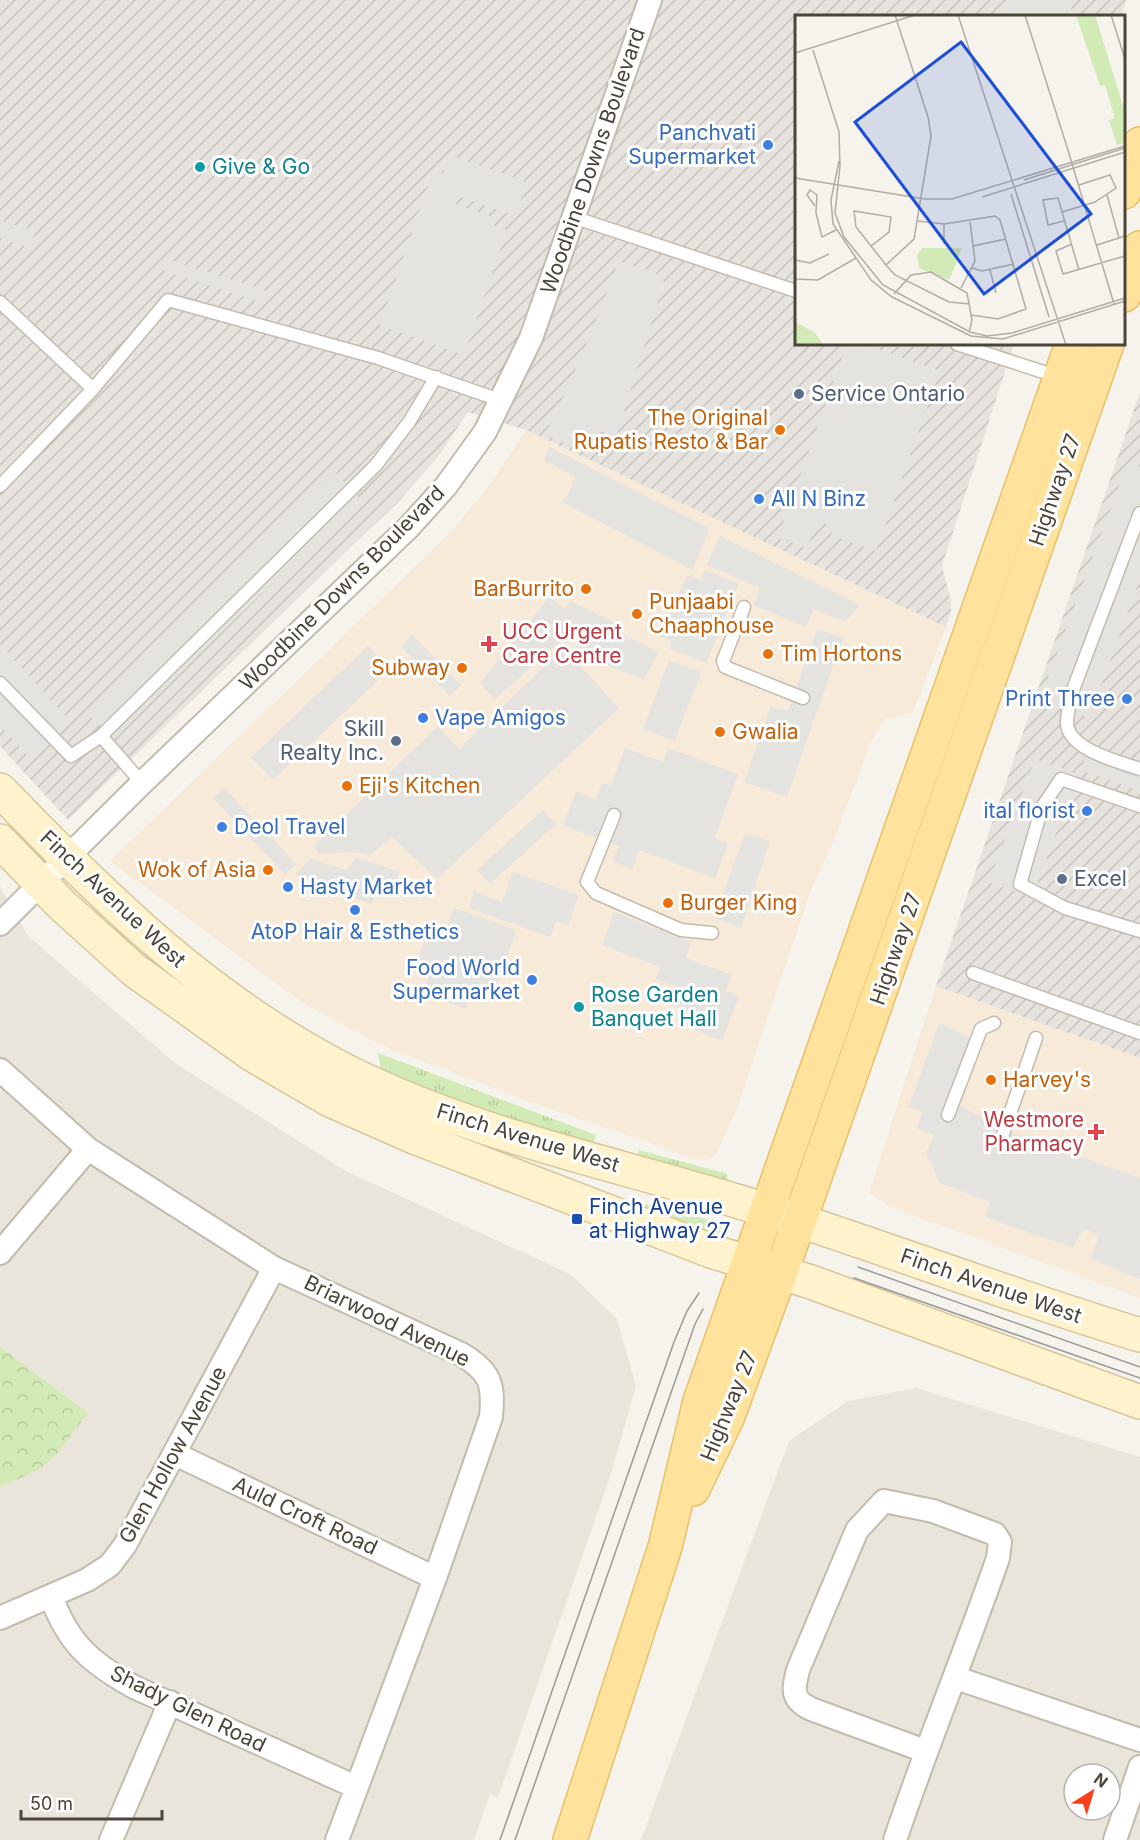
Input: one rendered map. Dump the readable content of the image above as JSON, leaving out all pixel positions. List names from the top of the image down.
{
  "streets": {
    "main road": ["Highway 27", "Finch Avenue West"],
    "street": [
      "Woodbine Downs Boulevard",
      "Briarwood Avenue",
      "Glen Hollow Avenue",
      "Auld Croft Road",
      "Shady Glen Road"
    ]
  },
  "crossings": [
    ["Woodbine Downs Boulevard", "Finch Avenue West"],
    ["Highway 27", "Finch Avenue West"],
    ["Briarwood Avenue", "Glen Hollow Avenue"],
    ["Briarwood Avenue", "Auld Croft Road"],
    ["Briarwood Avenue", "Shady Glen Road"],
    ["Glen Hollow Avenue", "Auld Croft Road"],
    ["Glen Hollow Avenue", "Shady Glen Road"]
  ],
  "places": {
    "other": [
      "Panchvati Supermarket",
      "Give & Go",
      "Service Ontario",
      "The Original Rupatis Resto & Bar",
      "All N Binz",
      "BarBurrito",
      "Punjaabi Chaaphouse",
      "Tim Hortons",
      "Subway",
      "Print Three",
      "Vape Amigos",
      "Gwalia",
      "Skill Realty Inc.",
      "Eji's Kitchen",
      "ital florist",
      "Deol Travel",
      "Wok of Asia",
      "Excel",
      "Hasty Market",
      "Burger King",
      "AtoP Hair & Esthetics",
      "Food World Supermarket",
      "Rose Garden Banquet Hall",
      "Harvey's"
    ],
    "health": ["UCC Urgent Care Centre", "Westmore Pharmacy"],
    "transit": ["Finch Avenue at Highway 27"]
  },
  "scale_bar": "50 m",
  "north": "top right"
}
